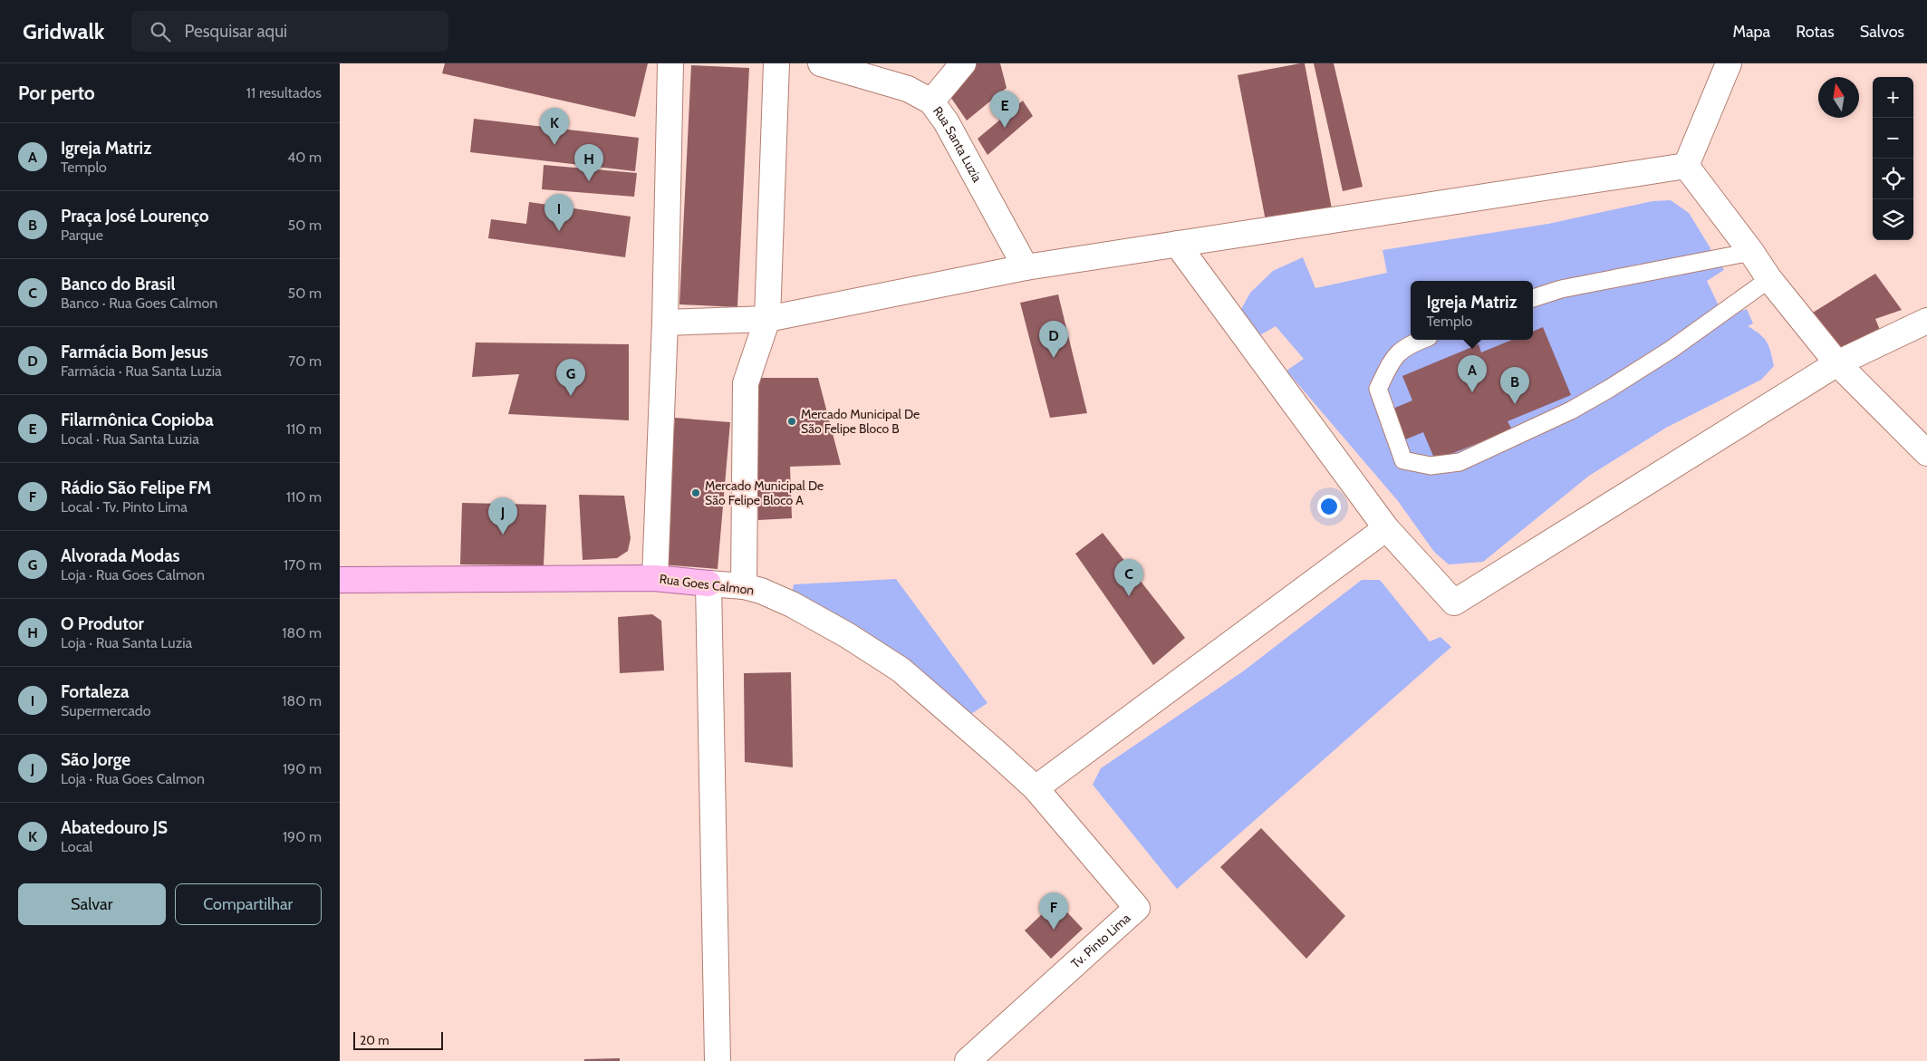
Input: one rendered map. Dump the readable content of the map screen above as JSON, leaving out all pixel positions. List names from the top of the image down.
{
  "streets": {
    "main road": ["Rua Goes Calmon"],
    "street": ["Rua Santa Luzia", "Tv. Pinto Lima"]
  },
  "crossings": [
    ["Rua Goes Calmon", "Tv. Pinto Lima"]
  ],
  "places": ["Mercado Municipal De São Felipe Bloco B", "Mercado Municipal De São Felipe Bloco A"],
  "scale_bar": "20 m",
  "north": "top",
  "page": {
    "header": "Gridwalk",
    "search": "Pesquisar aqui",
    "nav": ["Mapa", "Rotas", "Salvos"],
    "heading": ["Por perto", "11 resultados"],
    "map_buttons": ["+", "−"],
    "pins": [
      "E",
      "K",
      "H",
      "I",
      "D",
      "A",
      "G",
      "B",
      "J",
      "C",
      "F"
    ],
    "list": [
      {
        "mark": "A",
        "name": "Igreja Matriz",
        "note": "Templo",
        "value": "40 m"
      },
      {
        "mark": "B",
        "name": "Praça José Lourenço",
        "note": "Parque",
        "value": "50 m"
      },
      {
        "mark": "C",
        "name": "Banco do Brasil",
        "note": "Banco · Rua Goes Calmon",
        "value": "50 m"
      },
      {
        "mark": "D",
        "name": "Farmácia Bom Jesus",
        "note": "Farmácia · Rua Santa Luzia",
        "value": "70 m"
      },
      {
        "mark": "E",
        "name": "Filarmônica Copioba",
        "note": "Local · Rua Santa Luzia",
        "value": "110 m"
      },
      {
        "mark": "F",
        "name": "Rádio São Felipe FM",
        "note": "Local · Tv. Pinto Lima",
        "value": "110 m"
      },
      {
        "mark": "G",
        "name": "Alvorada Modas",
        "note": "Loja · Rua Goes Calmon",
        "value": "170 m"
      },
      {
        "mark": "H",
        "name": "O Produtor",
        "note": "Loja · Rua Santa Luzia",
        "value": "180 m"
      },
      {
        "mark": "I",
        "name": "Fortaleza",
        "note": "Supermercado",
        "value": "180 m"
      },
      {
        "mark": "J",
        "name": "São Jorge",
        "note": "Loja · Rua Goes Calmon",
        "value": "190 m"
      },
      {
        "mark": "K",
        "name": "Abatedouro JS",
        "note": "Local",
        "value": "190 m"
      }
    ],
    "popup": ["Igreja Matriz", "Templo"],
    "buttons": ["Salvar", "Compartilhar"],
    "scale": "20 m"
  }
}
